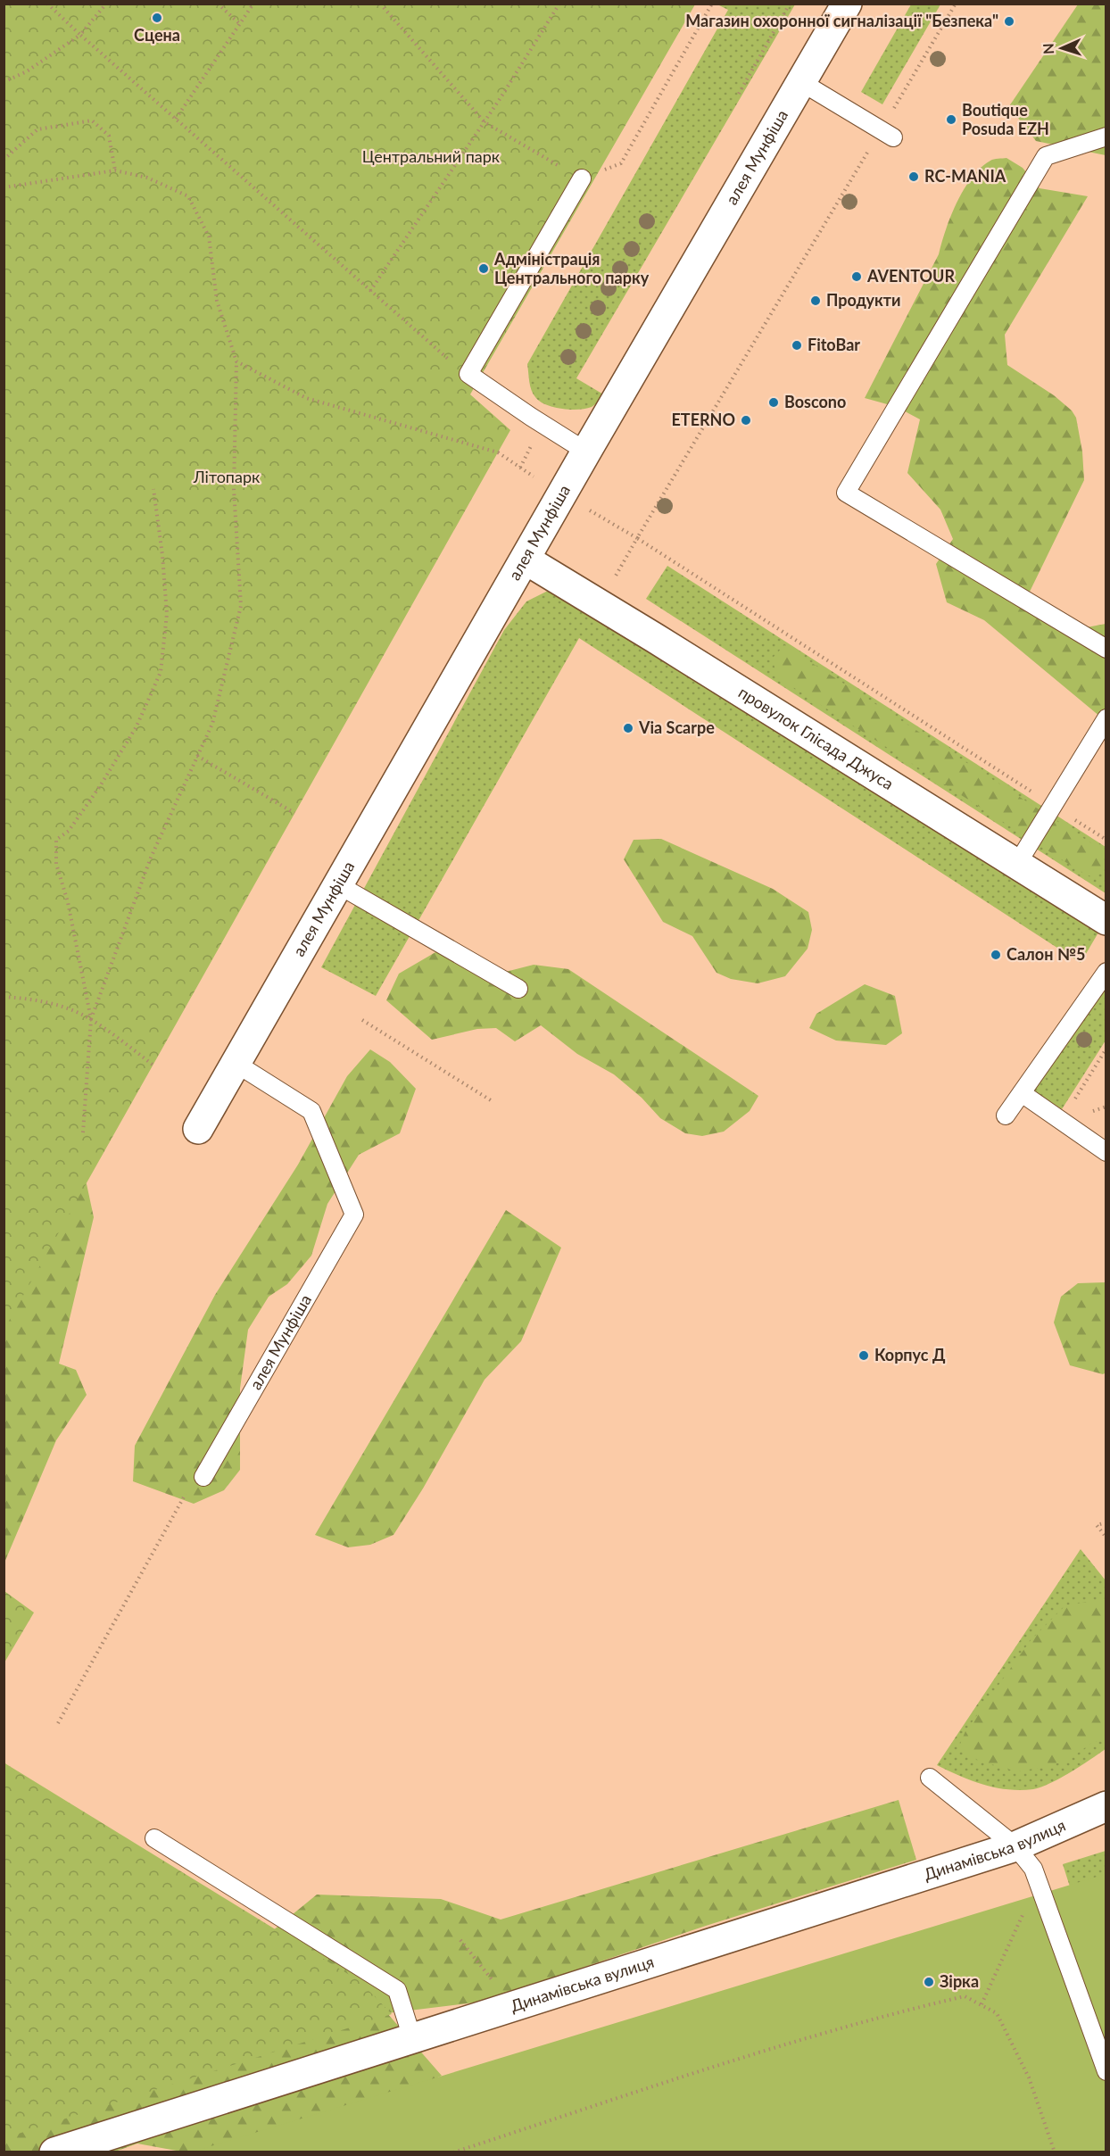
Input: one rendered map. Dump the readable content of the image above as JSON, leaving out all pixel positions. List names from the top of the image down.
{
  "streets": {
    "street": ["алея Мунфіша", "провулок Глісада Джуса", "Динамівська вулиця"]
  },
  "crossings": [
    ["алея Мунфіша", "провулок Глісада Джуса"]
  ],
  "parks": ["Центральний парк", "Літопарк"],
  "places": [
    "Сцена",
    "Магазин охоронної сигналізації \"Безпека\"",
    "Boutique Posuda EZH",
    "RC-MANIA",
    "Адміністрація Центрального парку",
    "AVENTOUR",
    "Продукти",
    "FitoBar",
    "Boscono",
    "ETERNO",
    "Via Scarpe",
    "Салон №5",
    "Корпус Д",
    "Зірка"
  ],
  "north": "left"
}
